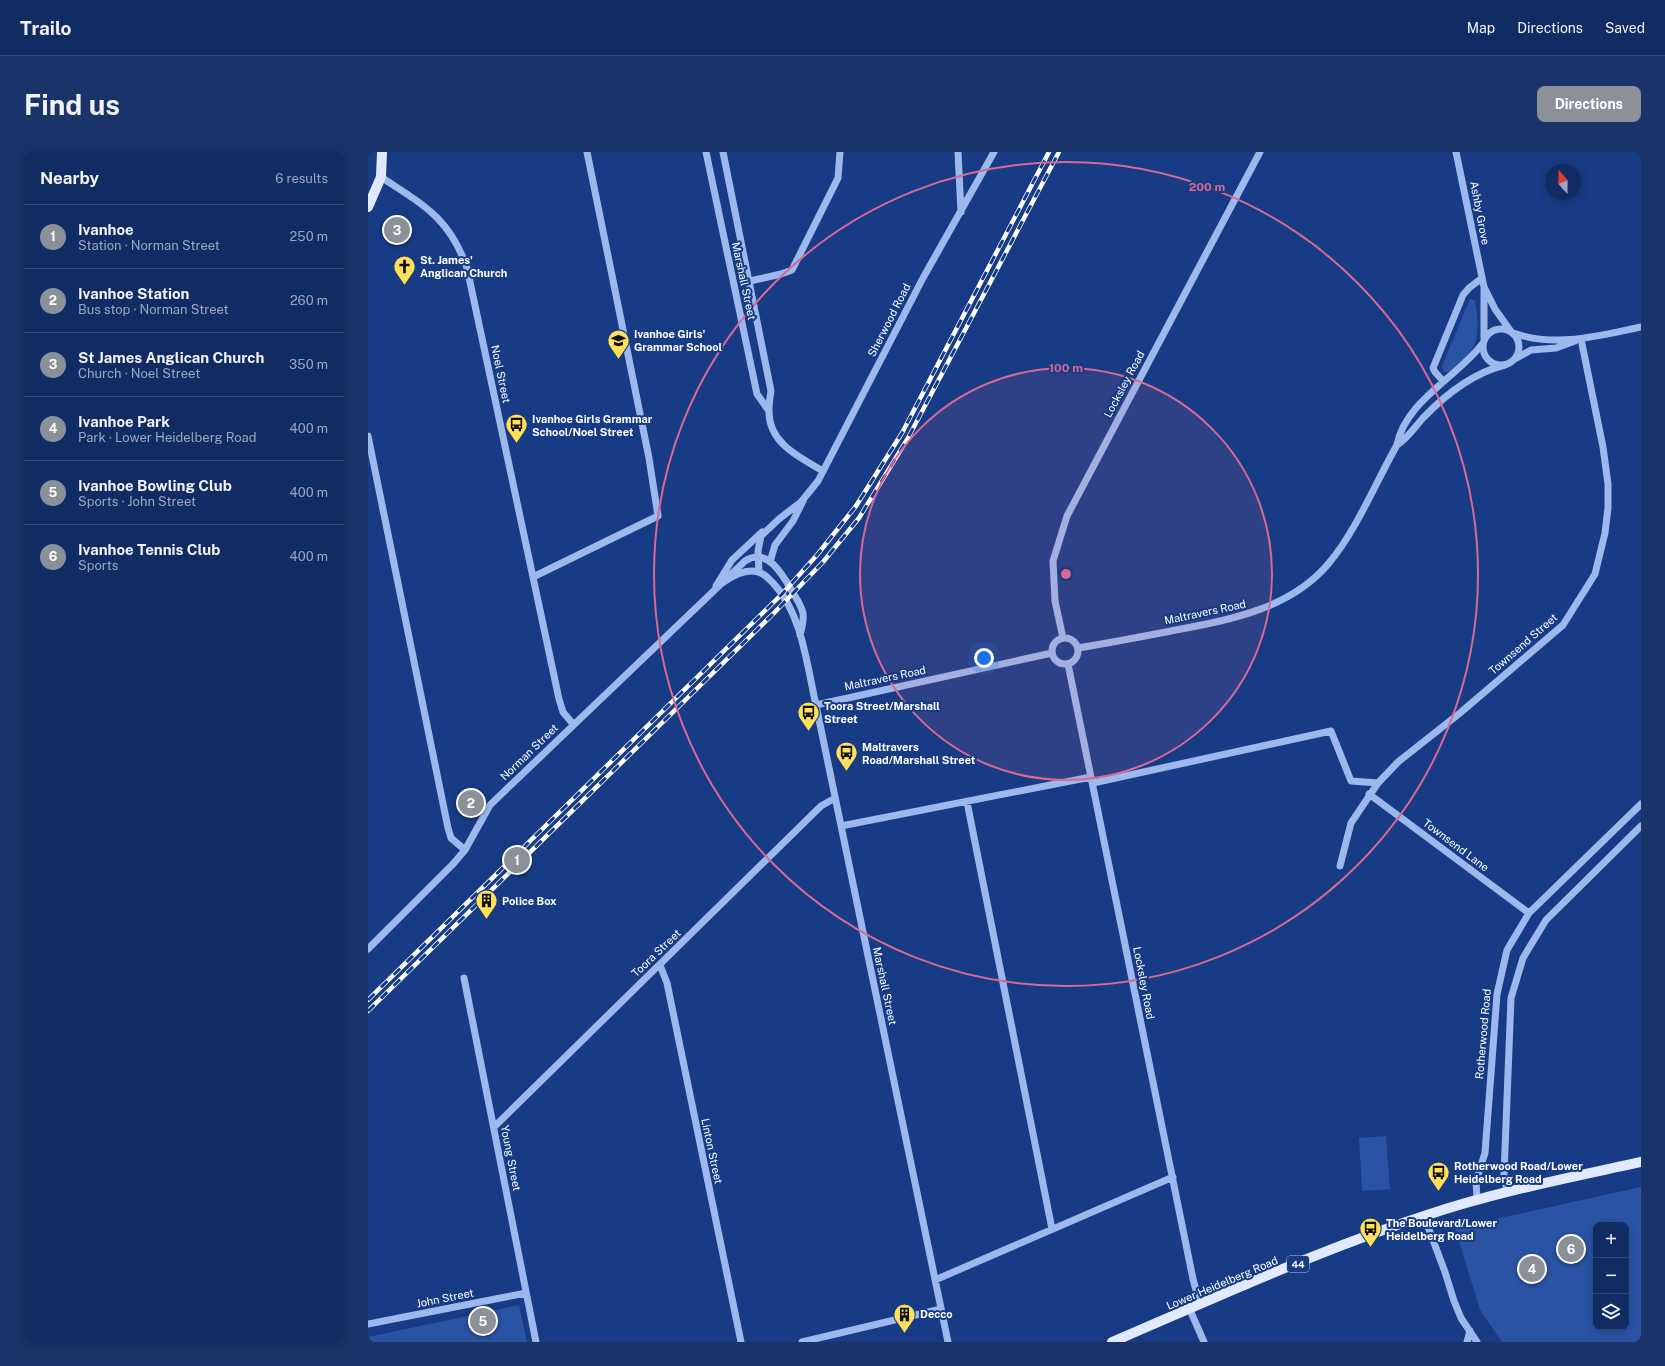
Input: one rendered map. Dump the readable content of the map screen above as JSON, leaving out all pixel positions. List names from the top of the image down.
{
  "streets": {
    "main road": ["44", "Lower Heidelberg Road"],
    "street": [
      "Ashby Grove",
      "Marshall Street",
      "Sherwood Road",
      "Noel Street",
      "Locksley Road",
      "Maltravers Road",
      "Townsend Street",
      "Norman Street",
      "Townsend Lane",
      "Toora Street",
      "Rotherwood Road",
      "Linton Street",
      "Young Street",
      "John Street"
    ]
  },
  "crossings": [
    ["Ashby Grove", "Maltravers Road"],
    ["Marshall Street", "Sherwood Road"],
    ["Marshall Street", "Maltravers Road"],
    ["Marshall Street", "Norman Street"],
    ["Marshall Street", "Toora Street"],
    ["Sherwood Road", "Norman Street"],
    ["Noel Street", "Norman Street"],
    ["Locksley Road", "Maltravers Road"],
    ["Locksley Road", "Lower Heidelberg Road"],
    ["Townsend Street", "Townsend Lane"],
    ["Townsend Lane", "Rotherwood Road"],
    ["Toora Street", "Linton Street"],
    ["Toora Street", "Young Street"],
    ["Rotherwood Road", "Lower Heidelberg Road"],
    ["Young Street", "John Street"]
  ],
  "places": {
    "church": ["St. James' Anglican Church"],
    "school or university": ["Ivanhoe Girls' Grammar School"],
    "bus stop": [
      "Ivanhoe Girls Grammar School/Noel Street",
      "Toora Street/Marshall Street",
      "Maltravers Road/Marshall Street",
      "Rotherwood Road/Lower Heidelberg Road",
      "The Boulevard/Lower Heidelberg Road"
    ],
    "building": ["Police Box", "Decco"]
  },
  "north": "top",
  "page": {
    "header": "Trailo",
    "nav": ["Map", "Directions", "Saved"],
    "buttons": "Directions",
    "title": "Find us",
    "heading": ["Nearby", "6 results"],
    "list": [
      {
        "mark": "1",
        "name": "Ivanhoe",
        "note": "Station · Norman Street",
        "value": "250 m"
      },
      {
        "mark": "2",
        "name": "Ivanhoe Station",
        "note": "Bus stop · Norman Street",
        "value": "260 m"
      },
      {
        "mark": "3",
        "name": "St James Anglican Church",
        "note": "Church · Noel Street",
        "value": "350 m"
      },
      {
        "mark": "4",
        "name": "Ivanhoe Park",
        "note": "Park · Lower Heidelberg Road",
        "value": "400 m"
      },
      {
        "mark": "5",
        "name": "Ivanhoe Bowling Club",
        "note": "Sports · John Street",
        "value": "400 m"
      },
      {
        "mark": "6",
        "name": "Ivanhoe Tennis Club",
        "note": "Sports",
        "value": "400 m"
      }
    ],
    "pins": [
      "3",
      "2",
      "1",
      "6",
      "4",
      "5"
    ],
    "map_buttons": ["+", "−"]
  },
  "rings": ["200 m", "100 m"]
}
